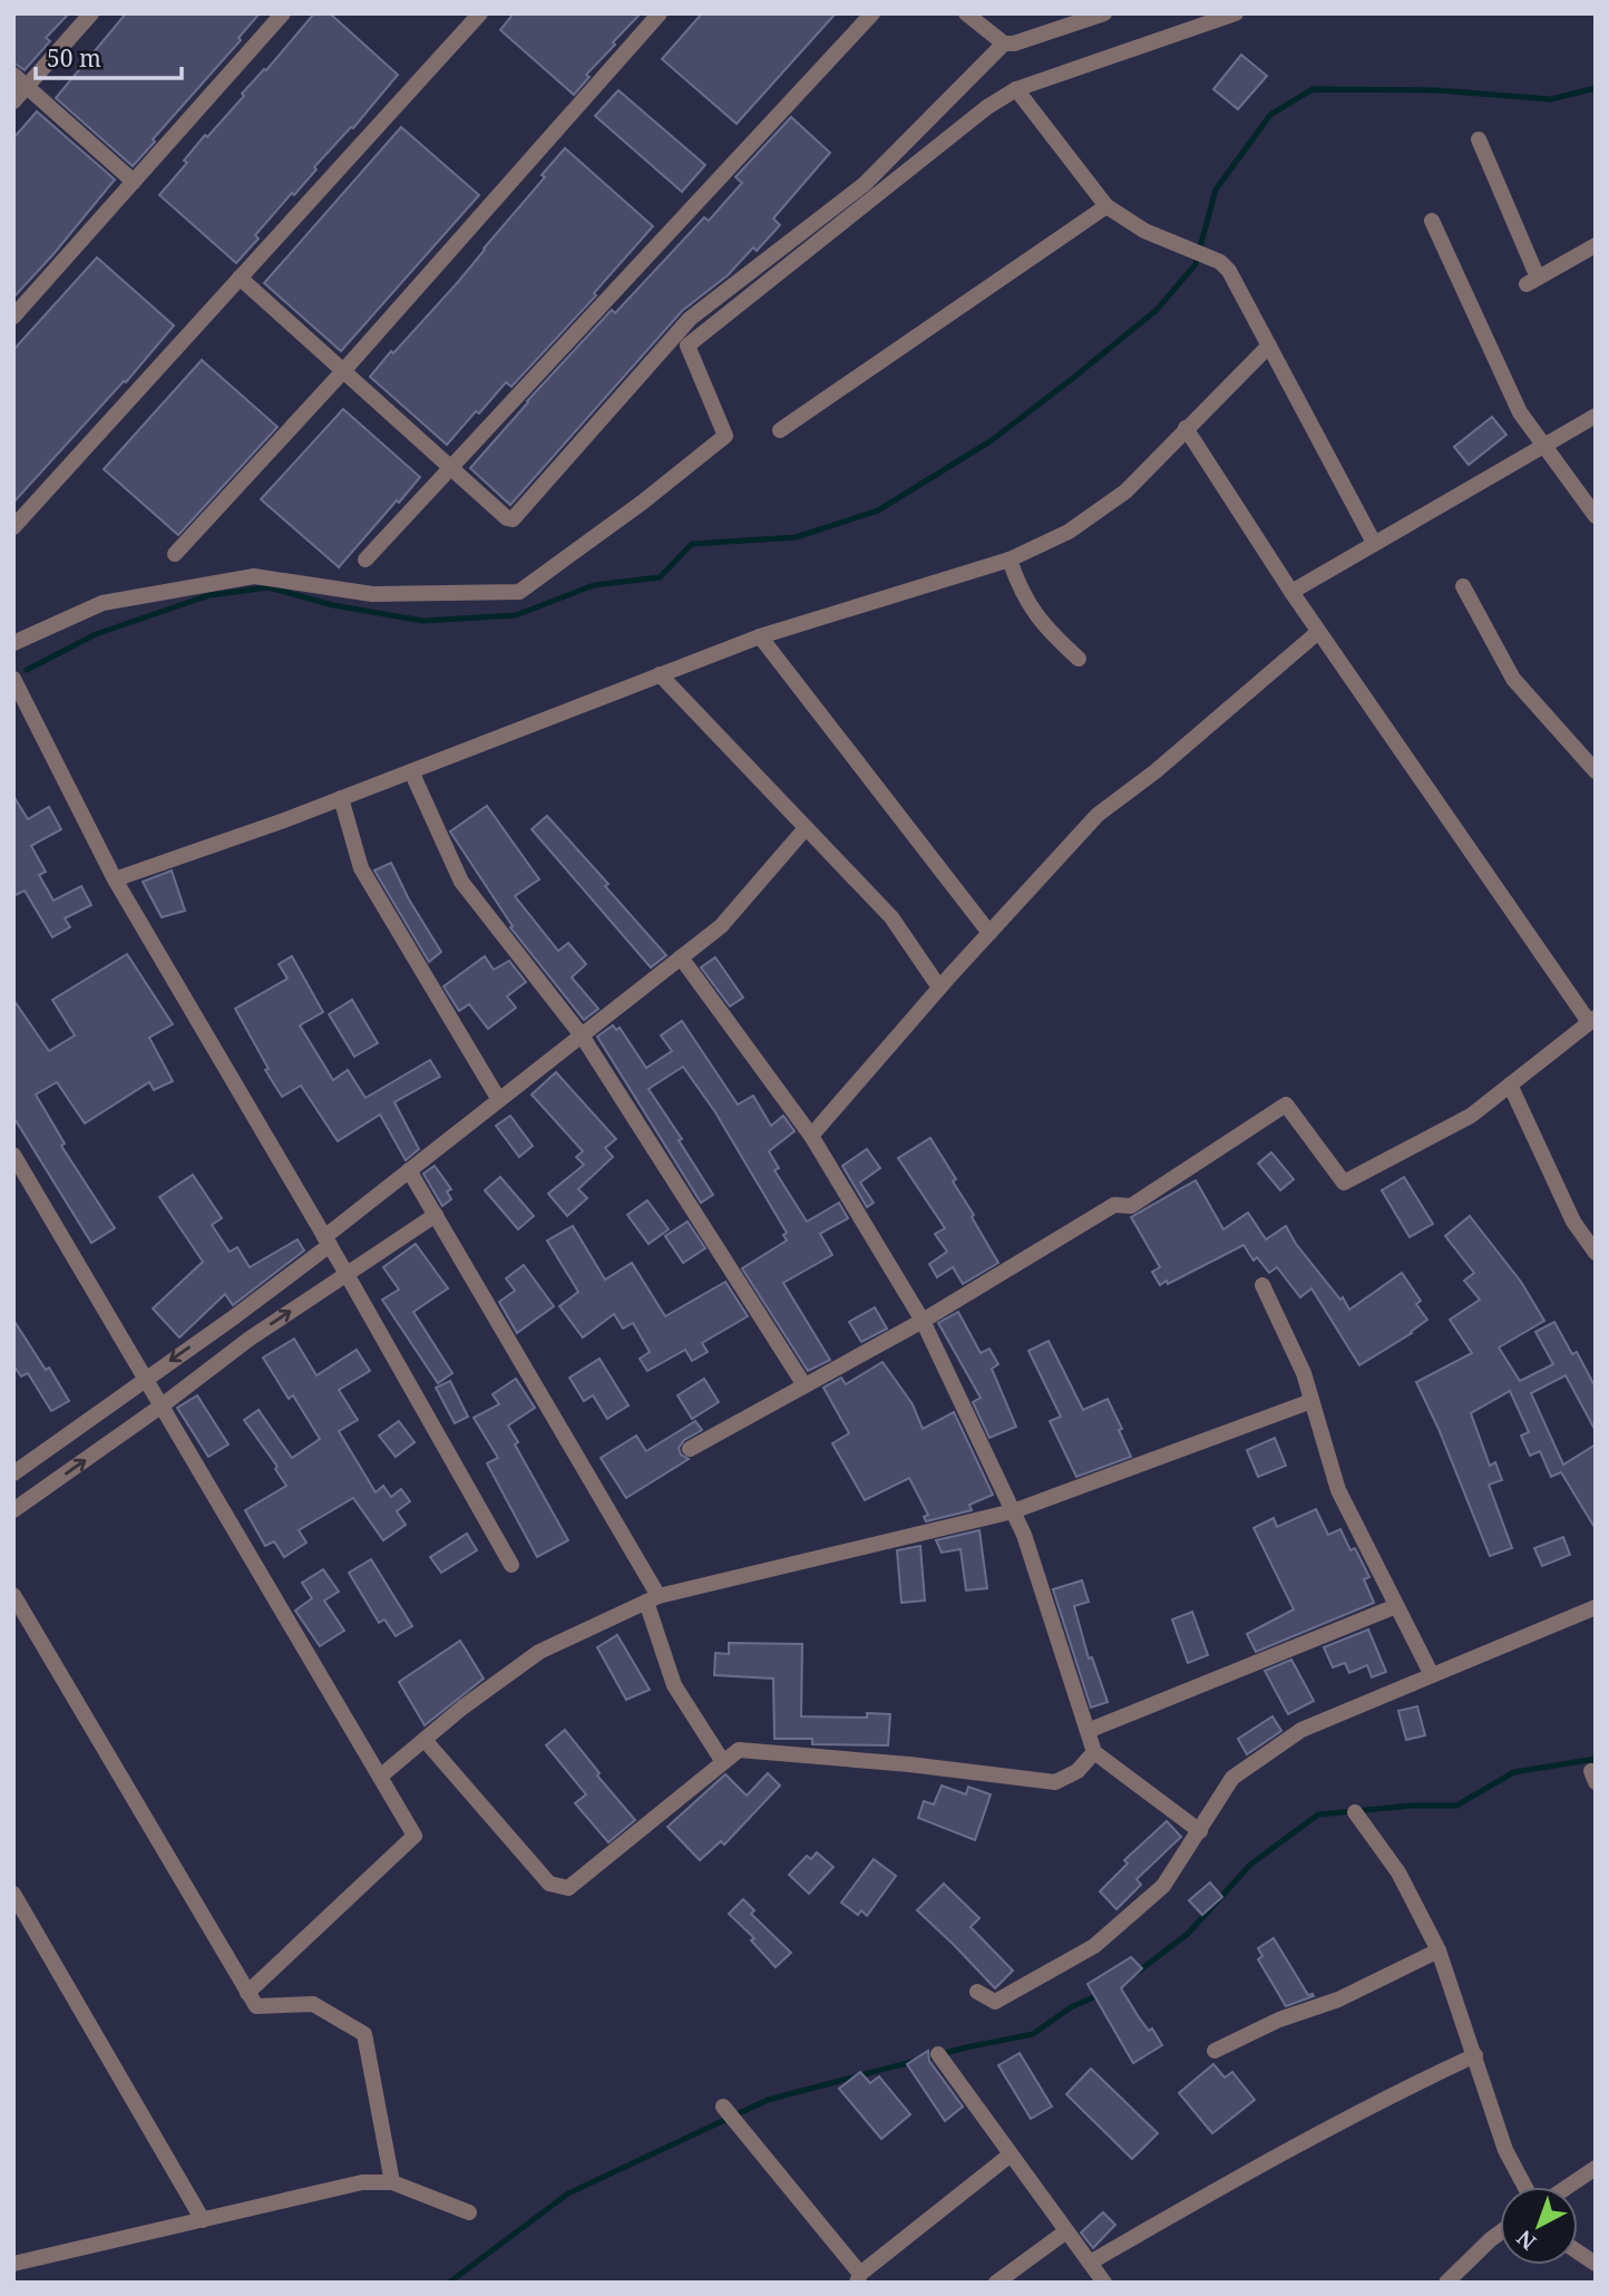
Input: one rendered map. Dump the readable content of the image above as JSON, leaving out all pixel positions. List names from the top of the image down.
{
  "scale_bar": "50 m",
  "north": "bottom left"
}
